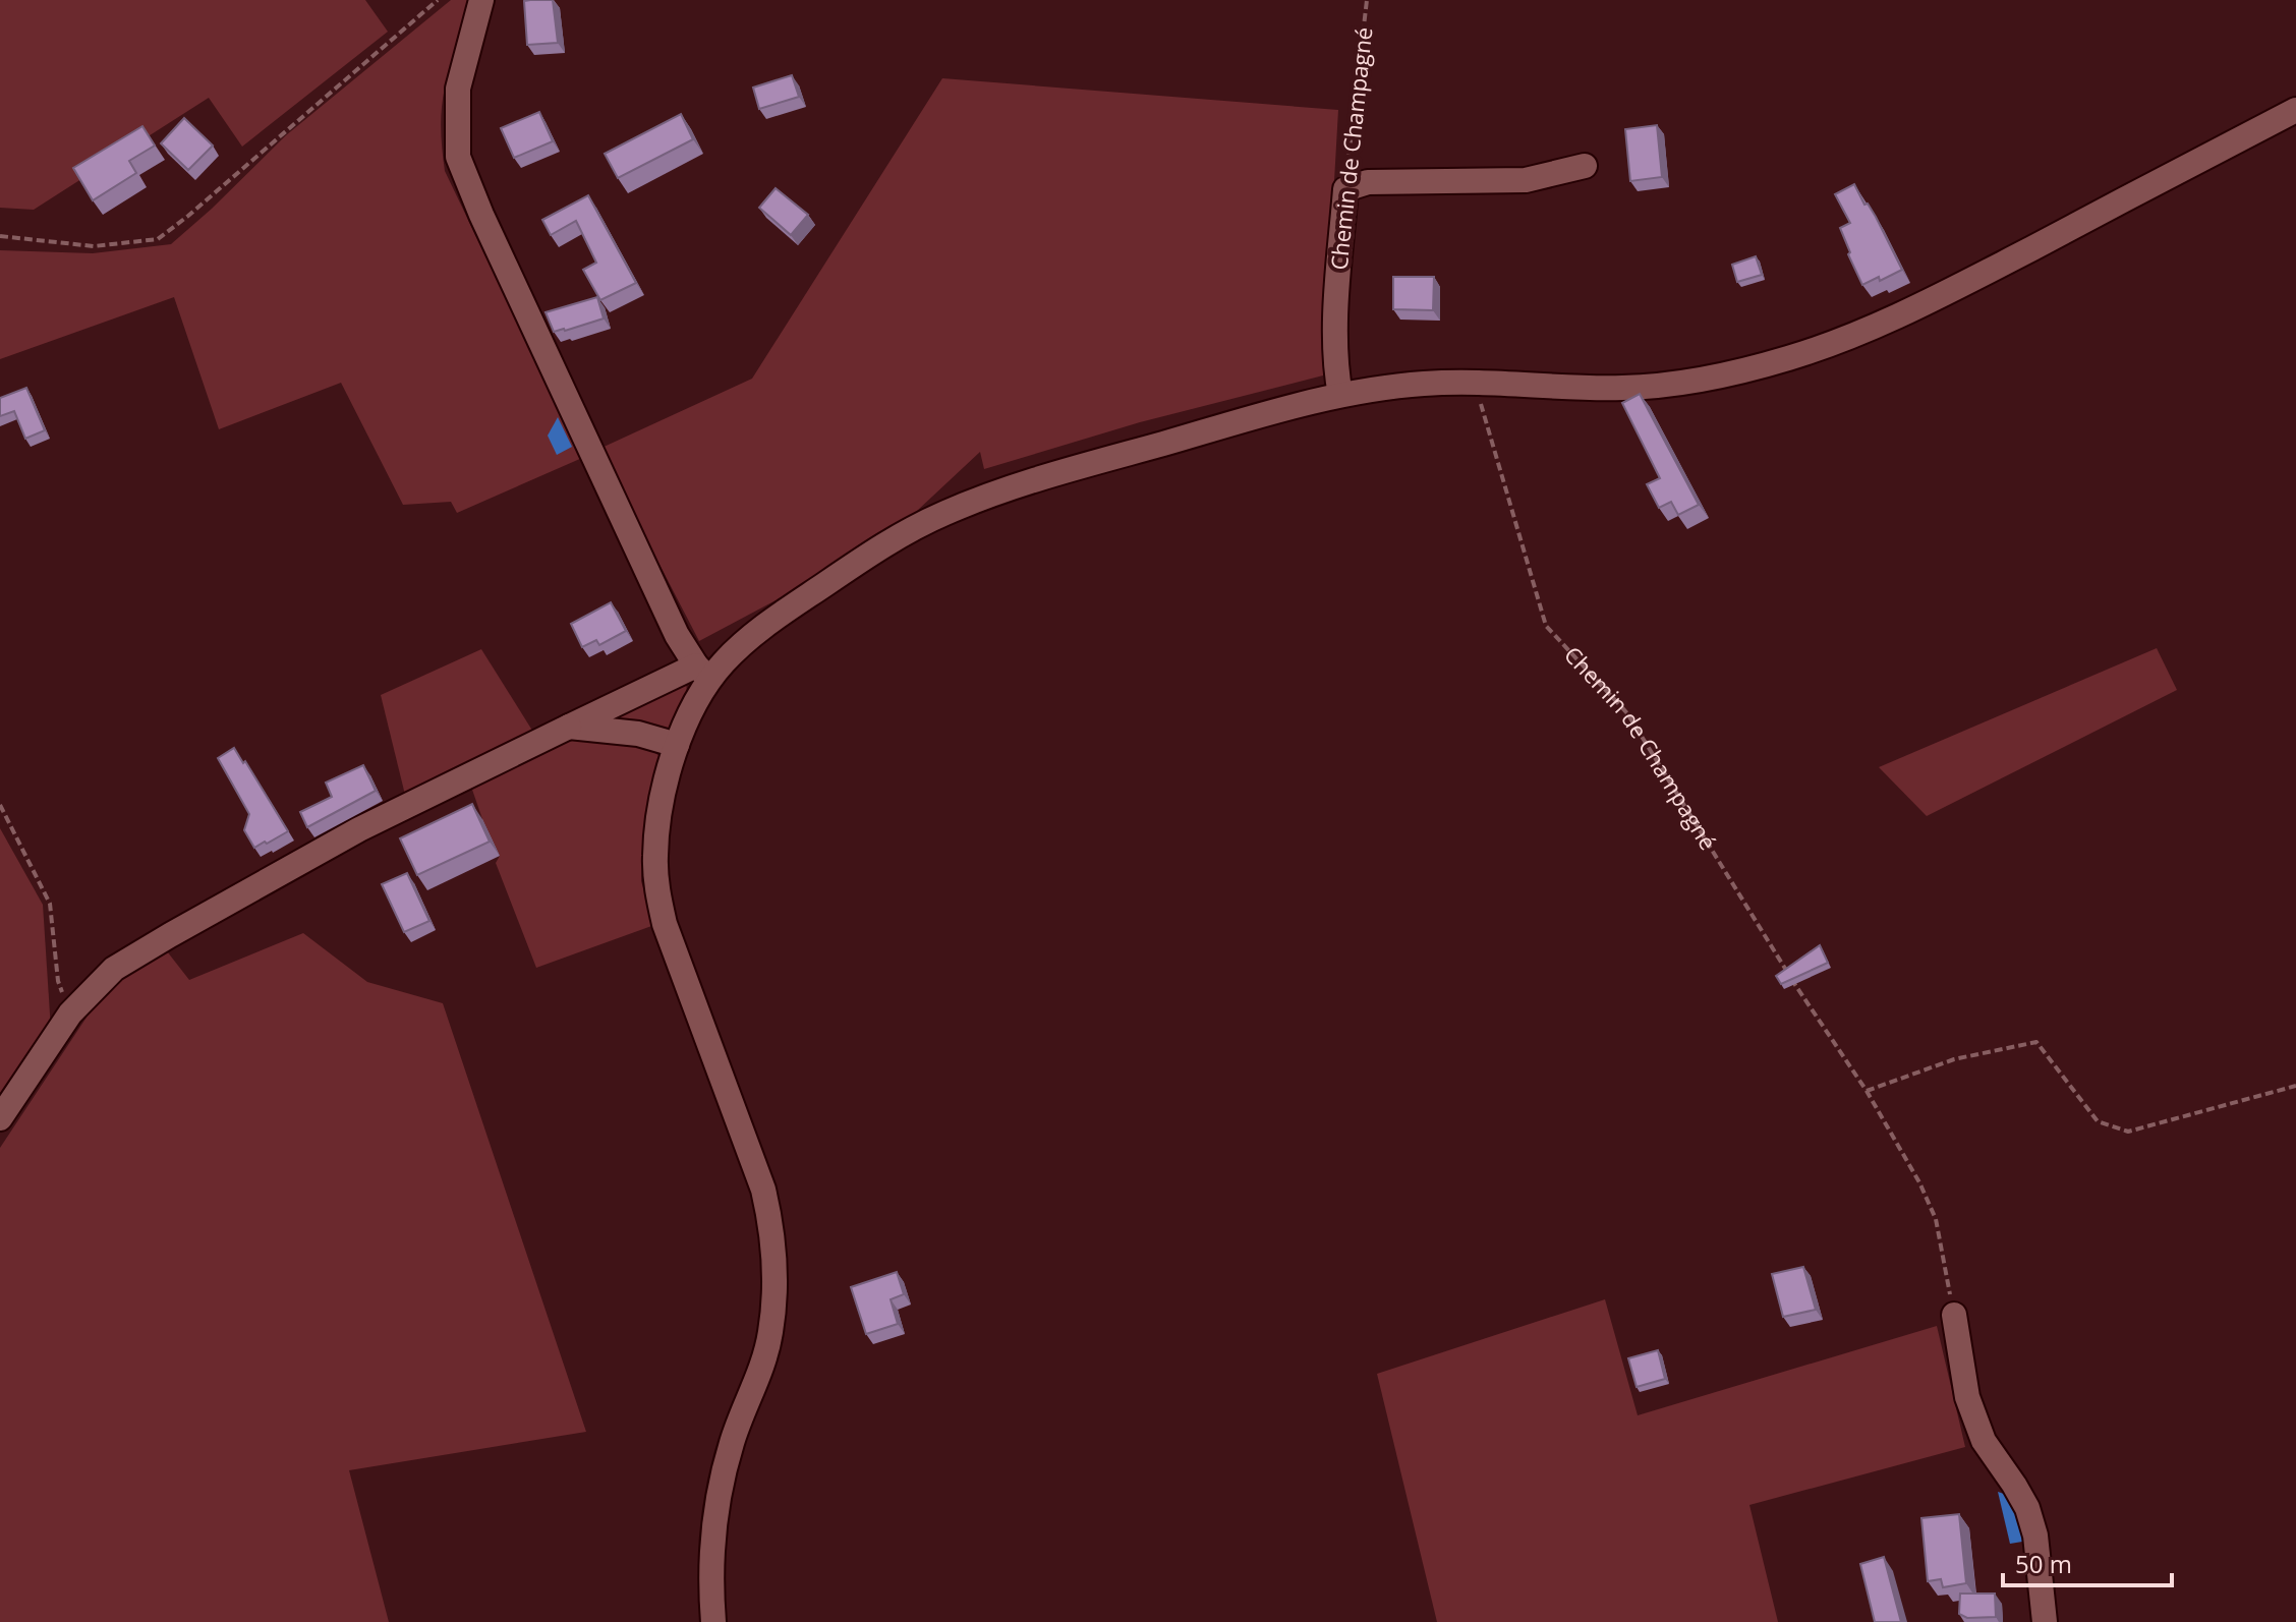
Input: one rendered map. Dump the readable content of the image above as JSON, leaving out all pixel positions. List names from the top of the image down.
{
  "streets": {
    "street": ["Chemin de Champagné"]
  },
  "scale_bar": "50 m"
}
